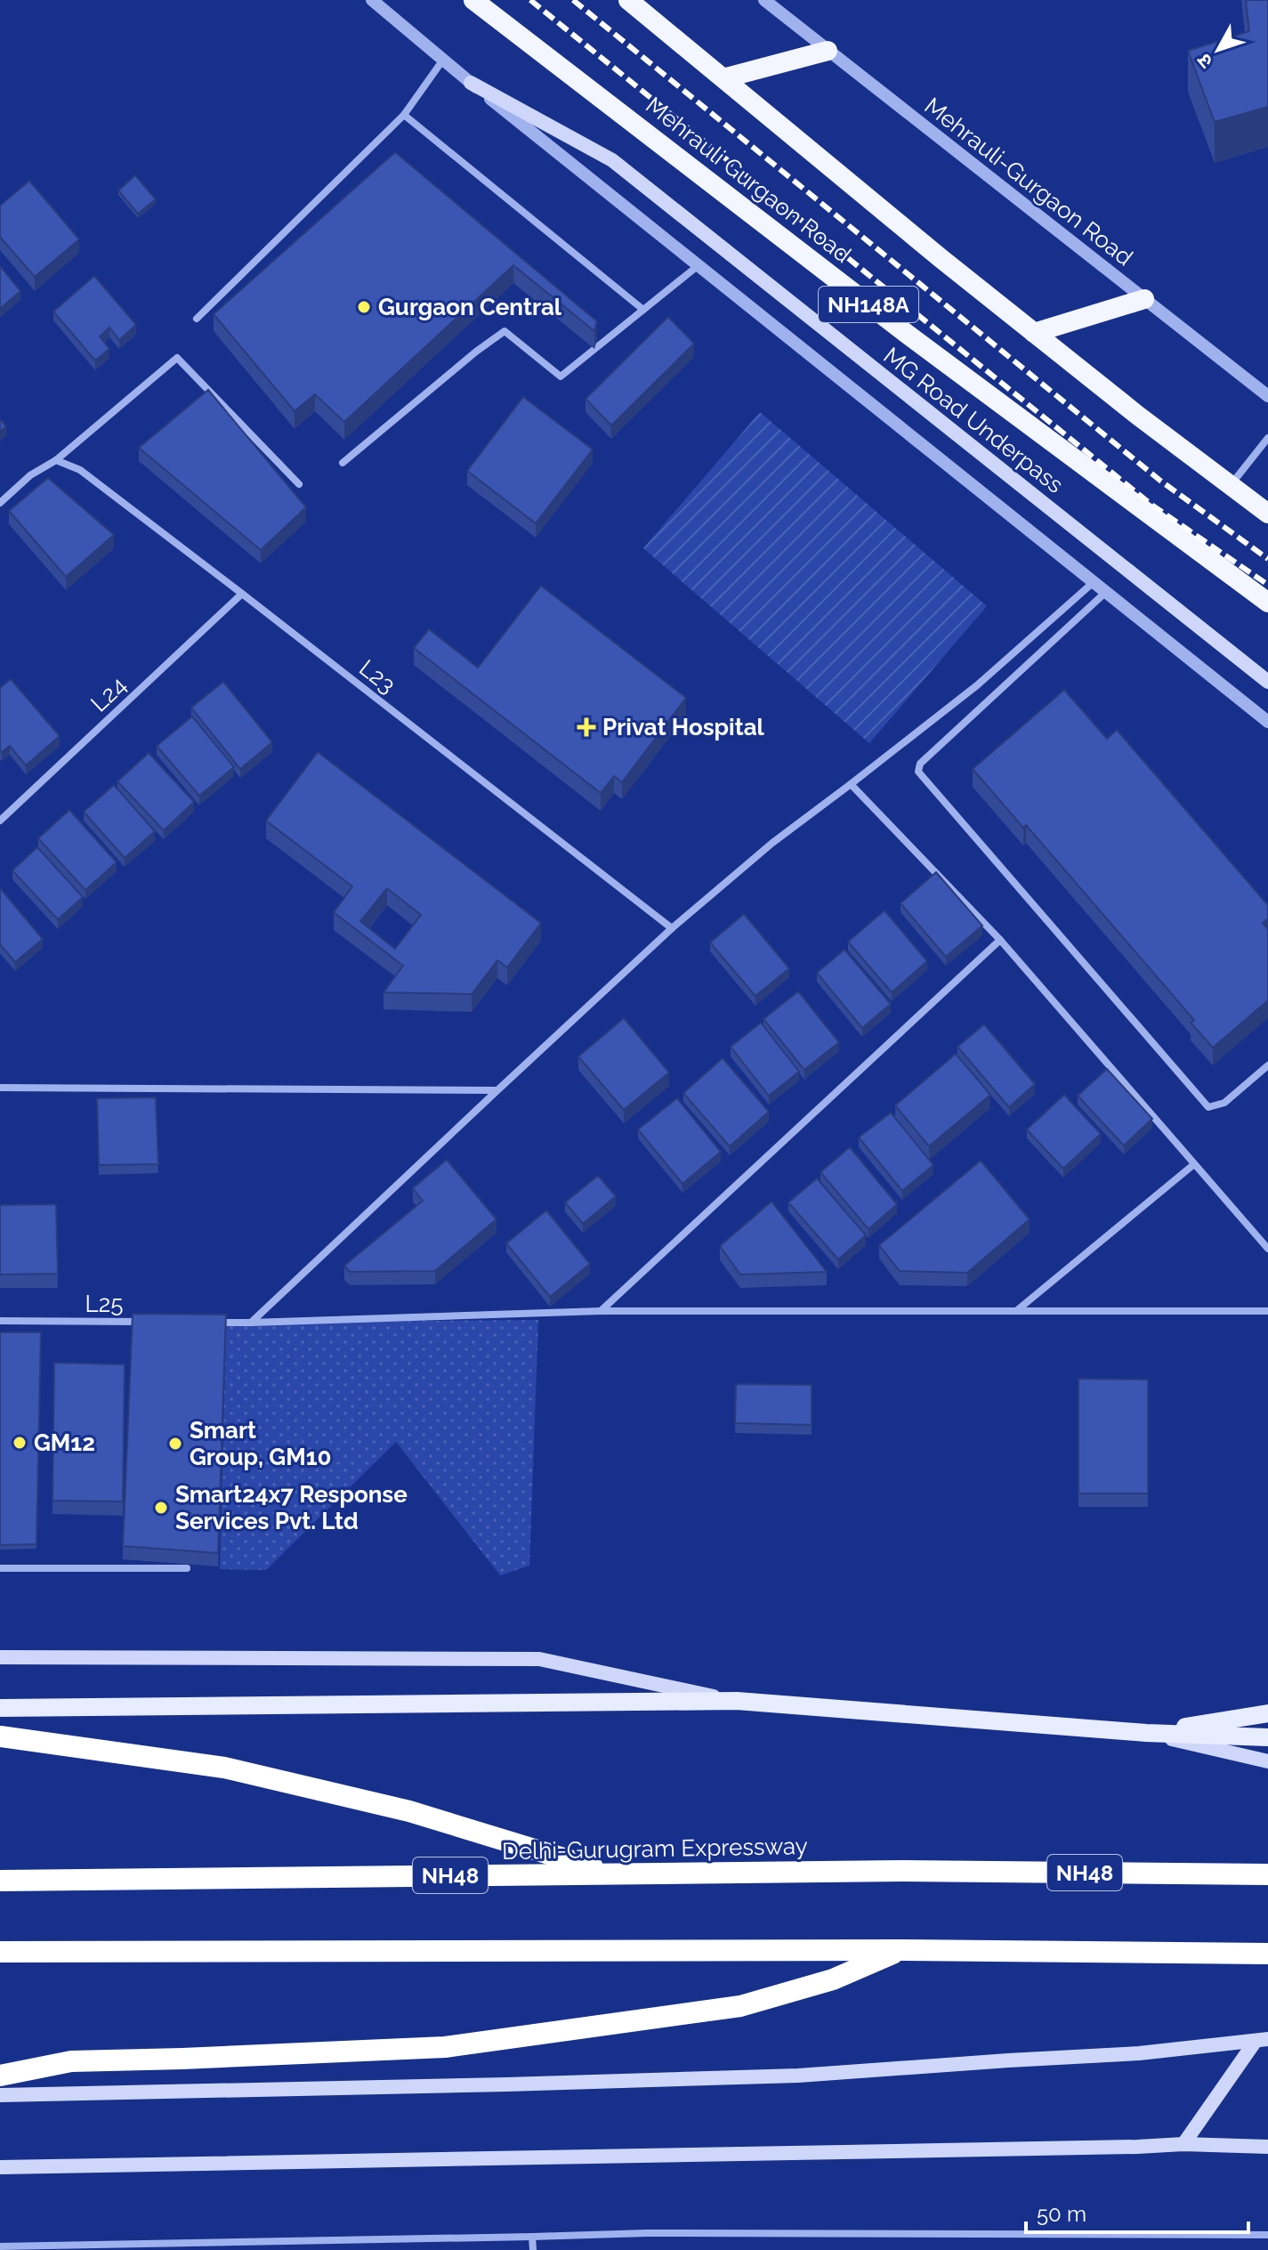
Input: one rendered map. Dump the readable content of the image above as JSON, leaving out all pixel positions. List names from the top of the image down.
{
  "streets": {
    "highway": [
      "Mehrauli Gurgaon Road",
      "NH148A",
      "Delhi-Gurugram Expressway",
      "NH48"
    ],
    "main road": ["MG Road Underpass"],
    "street": [
      "Mehrauli-Gurgaon Road",
      "L23",
      "L24",
      "L25"
    ]
  },
  "crossings": [
    ["L23", "L24"]
  ],
  "places": {
    "other": [
      "Gurgaon Central",
      "GM12",
      "Smart Group, GM10",
      "Smart24x7 Response Services Pvt. Ltd"
    ],
    "health": ["Privat Hospital"]
  },
  "scale_bar": "50 m",
  "north": "bottom left"
}
